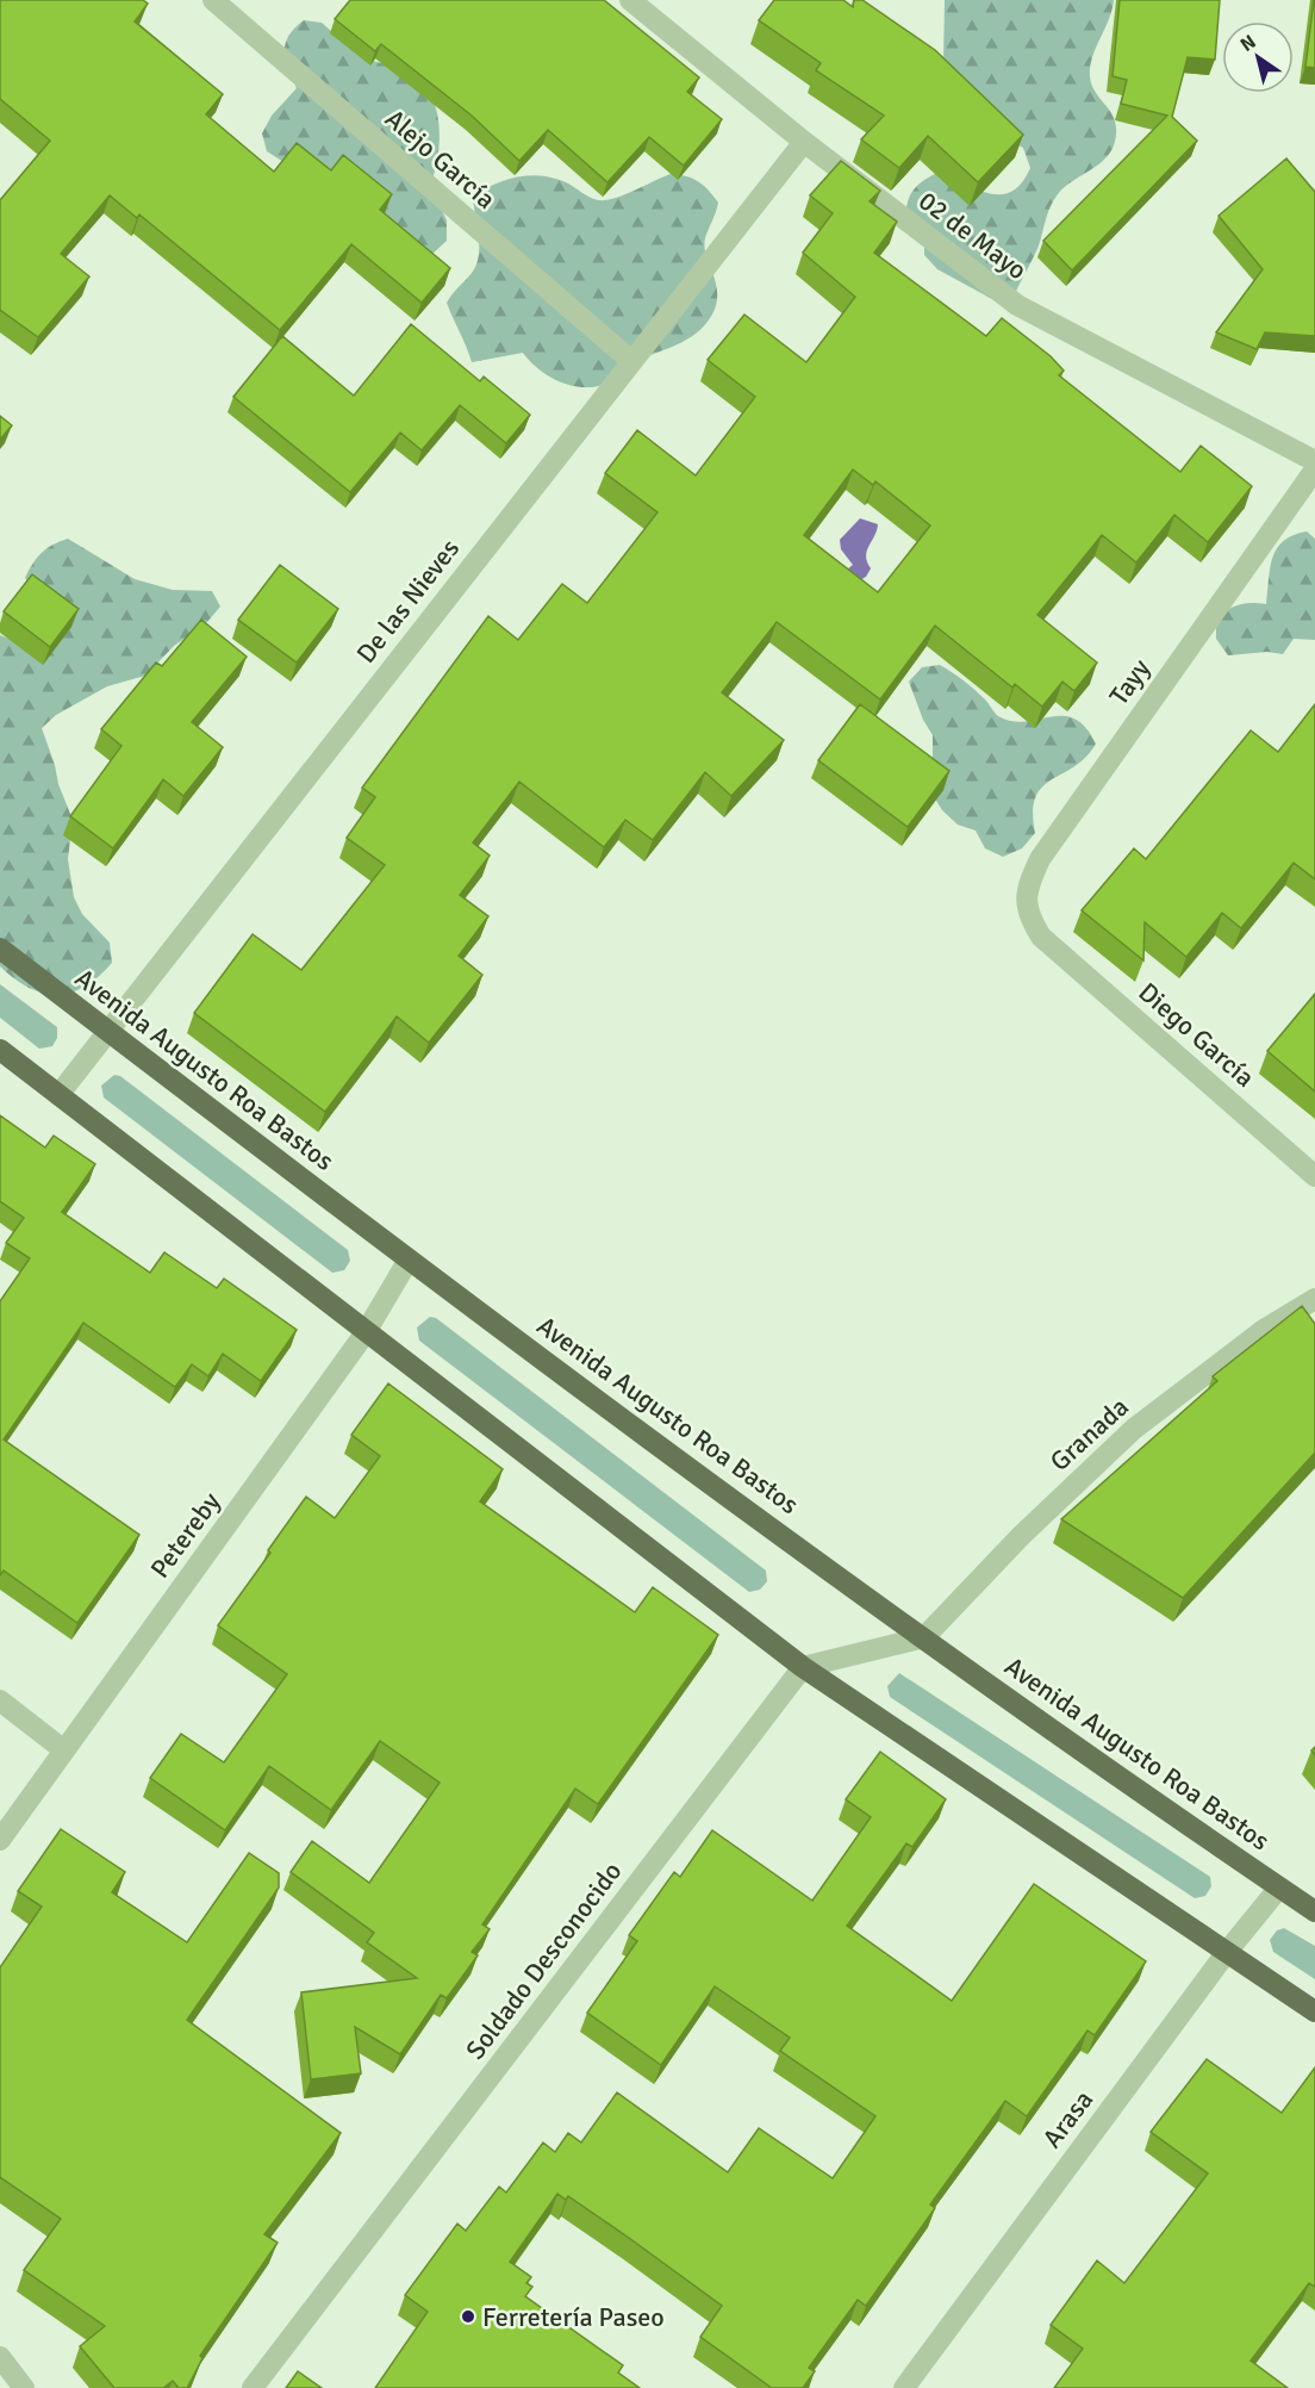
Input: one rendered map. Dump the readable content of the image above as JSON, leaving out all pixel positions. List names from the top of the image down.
{
  "streets": {
    "main road": ["Avenida Augusto Roa Bastos"],
    "street": [
      "Alejo García",
      "02 de Mayo",
      "De las Nieves",
      "Tayy",
      "Diego García",
      "Granada",
      "Petereby",
      "Soldado Desconocido",
      "Arasa"
    ]
  },
  "crossings": [
    ["Alejo García", "De las Nieves"],
    ["02 de Mayo", "De las Nieves"],
    ["De las Nieves", "Avenida Augusto Roa Bastos"],
    ["Tayy", "Diego García"],
    ["Avenida Augusto Roa Bastos", "Granada"],
    ["Avenida Augusto Roa Bastos", "Petereby"],
    ["Avenida Augusto Roa Bastos", "Arasa"]
  ],
  "places": ["Ferretería Paseo"],
  "north": "top left"
}
